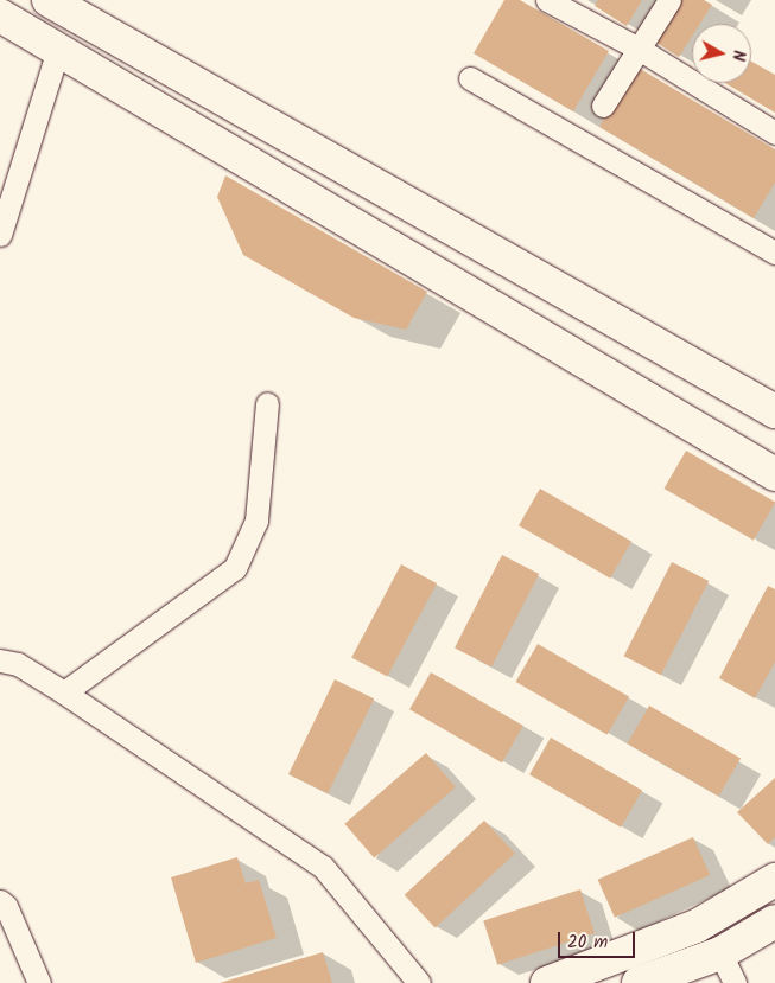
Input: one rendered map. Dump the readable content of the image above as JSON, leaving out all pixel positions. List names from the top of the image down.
{
  "scale_bar": "20 m",
  "north": "right"
}
